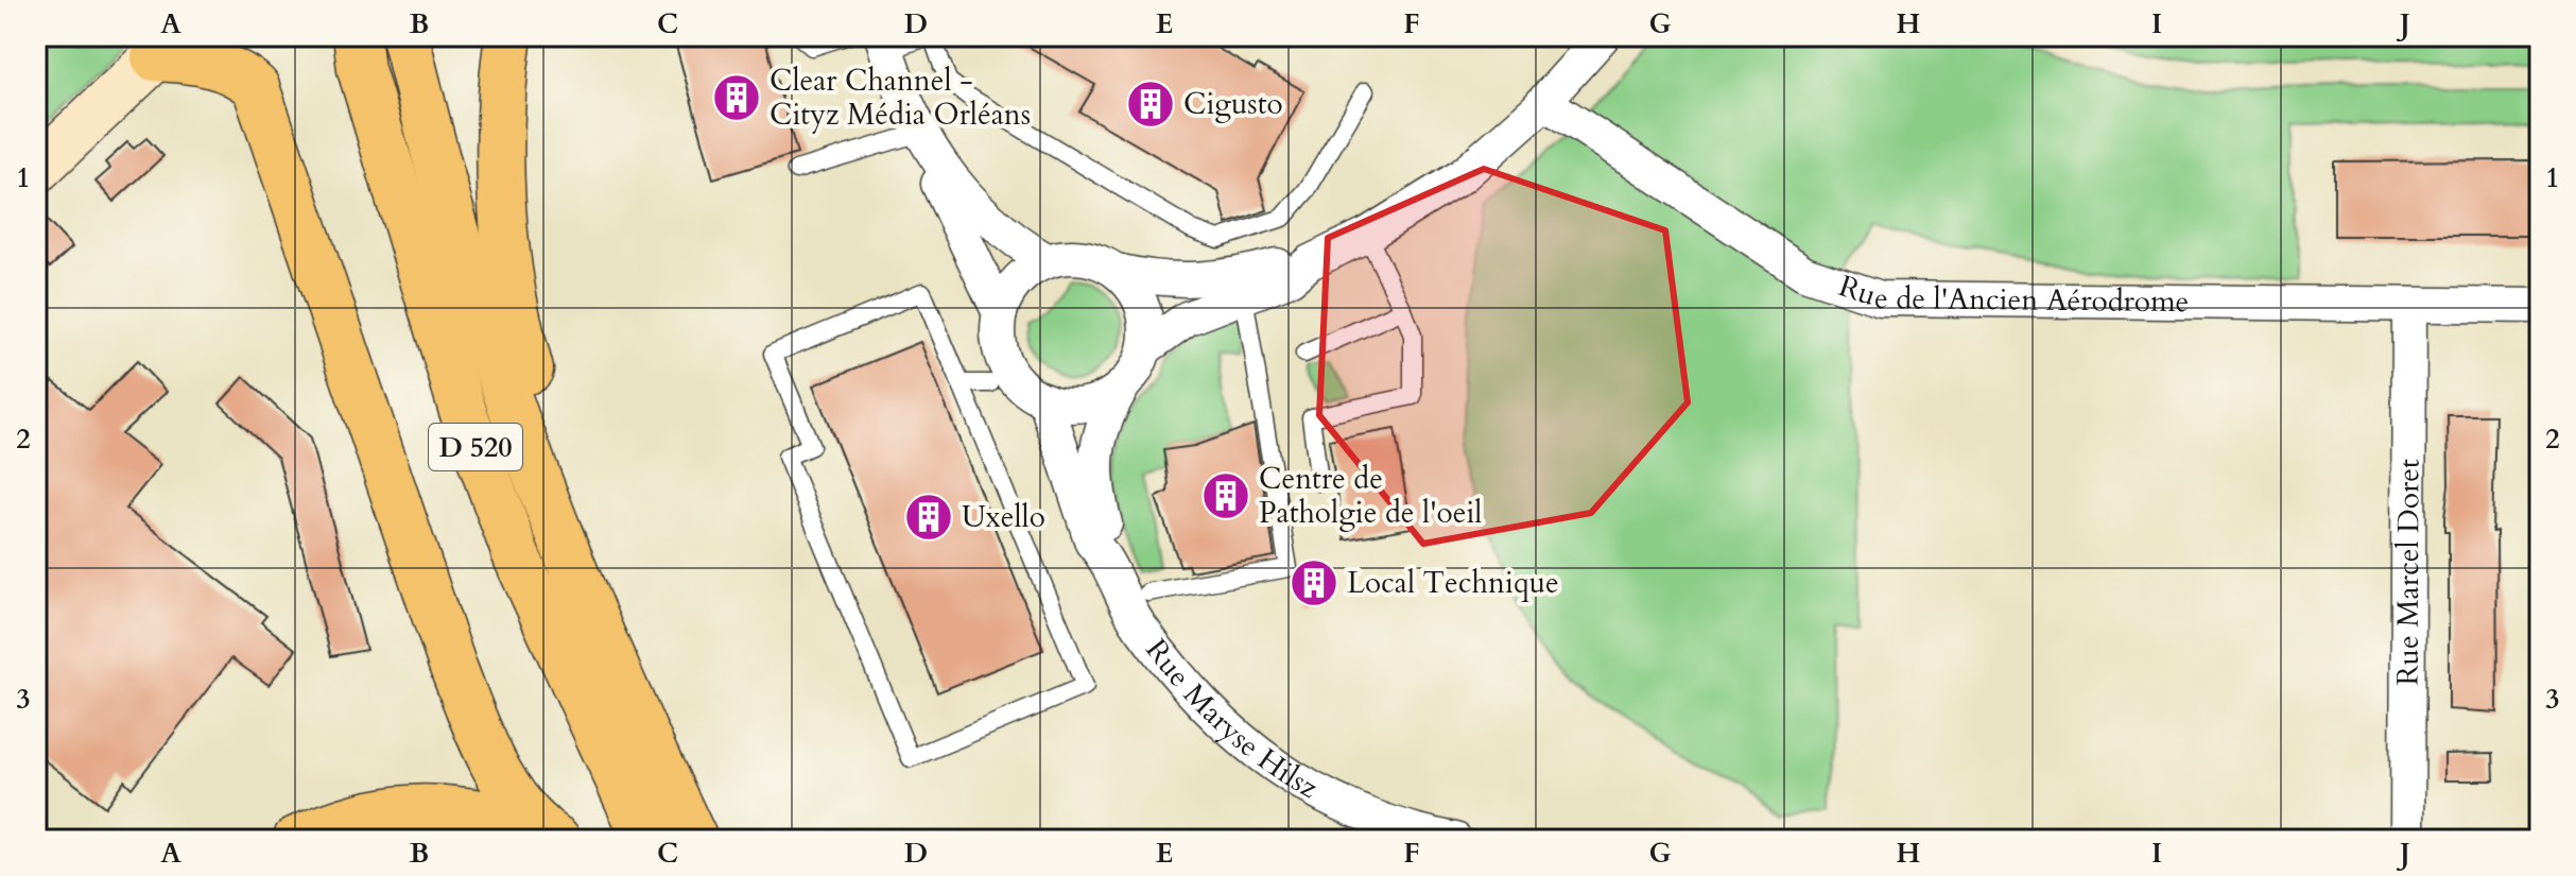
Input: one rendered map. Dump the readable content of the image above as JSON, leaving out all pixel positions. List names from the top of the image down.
{
  "streets": {
    "main road": ["D 520"],
    "street": ["Rue de l'Ancien Aérodrome", "Rue Marcel Doret", "Rue Maryse Hilsz"]
  },
  "crossings": [
    ["Rue de l'Ancien Aérodrome", "Rue Marcel Doret"]
  ],
  "places": {
    "building": [
      "Clear Channel - Cityz Média Orléans",
      "Cigusto",
      "Centre de Patholgie de l'oeil",
      "Uxello",
      "Local Technique"
    ]
  },
  "grid": {
    "columns": [
      "A",
      "B",
      "C",
      "D",
      "E",
      "F",
      "G",
      "H",
      "I",
      "J"
    ],
    "rows": ["1", "2", "3"]
  }
}
